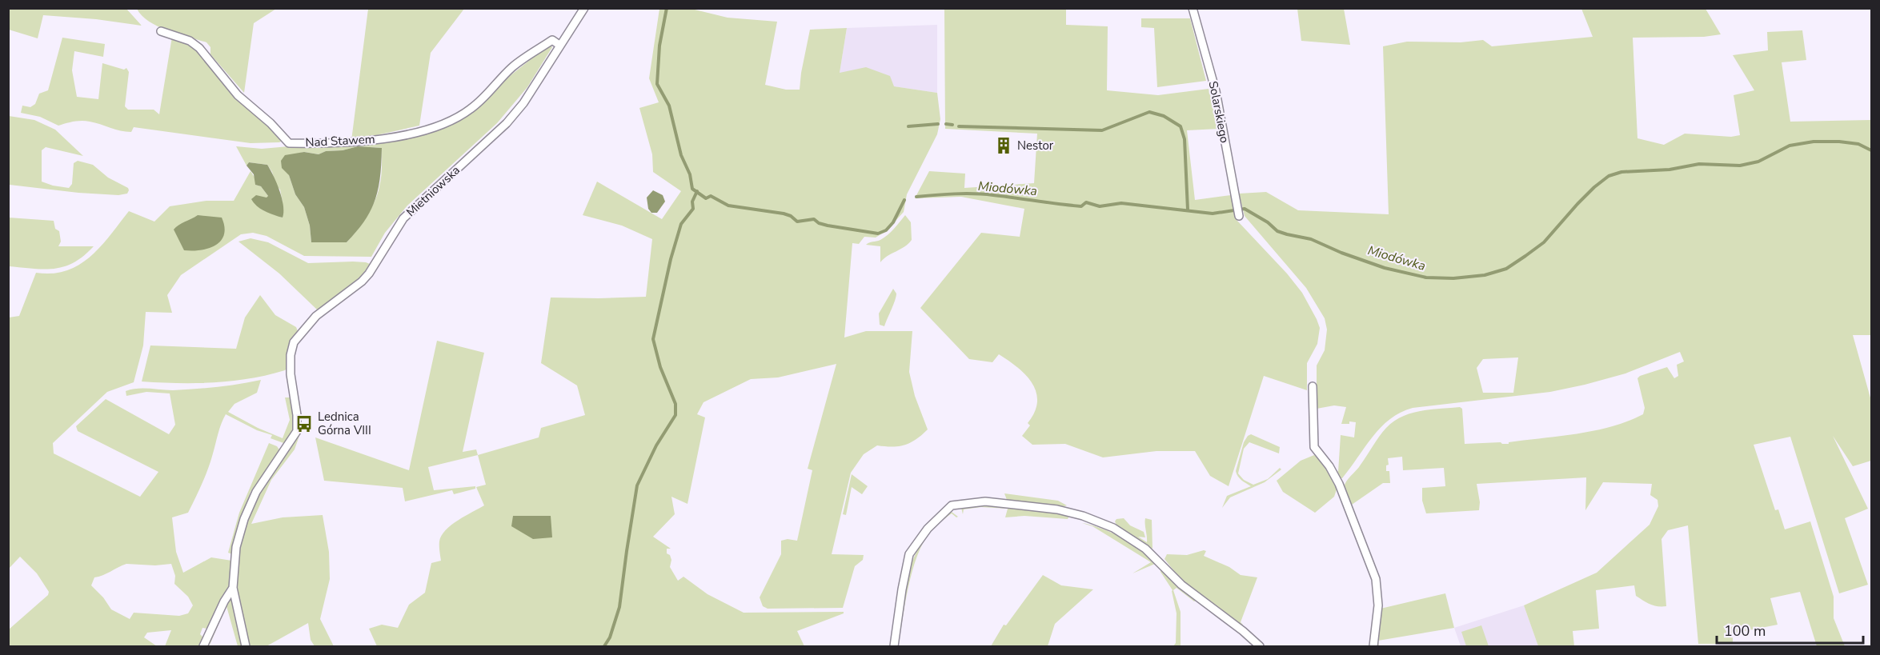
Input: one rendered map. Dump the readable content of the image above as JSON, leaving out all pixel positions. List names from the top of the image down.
{
  "streets": {
    "street": ["Solarskiego", "Nad Stawem", "Mietniowska"]
  },
  "crossings": [
    ["Nad Stawem", "Mietniowska"]
  ],
  "water": ["Miodówka"],
  "places": {
    "building": ["Nestor"],
    "bus stop": ["Lednica Górna VIII"]
  },
  "scale_bar": "100 m"
}
